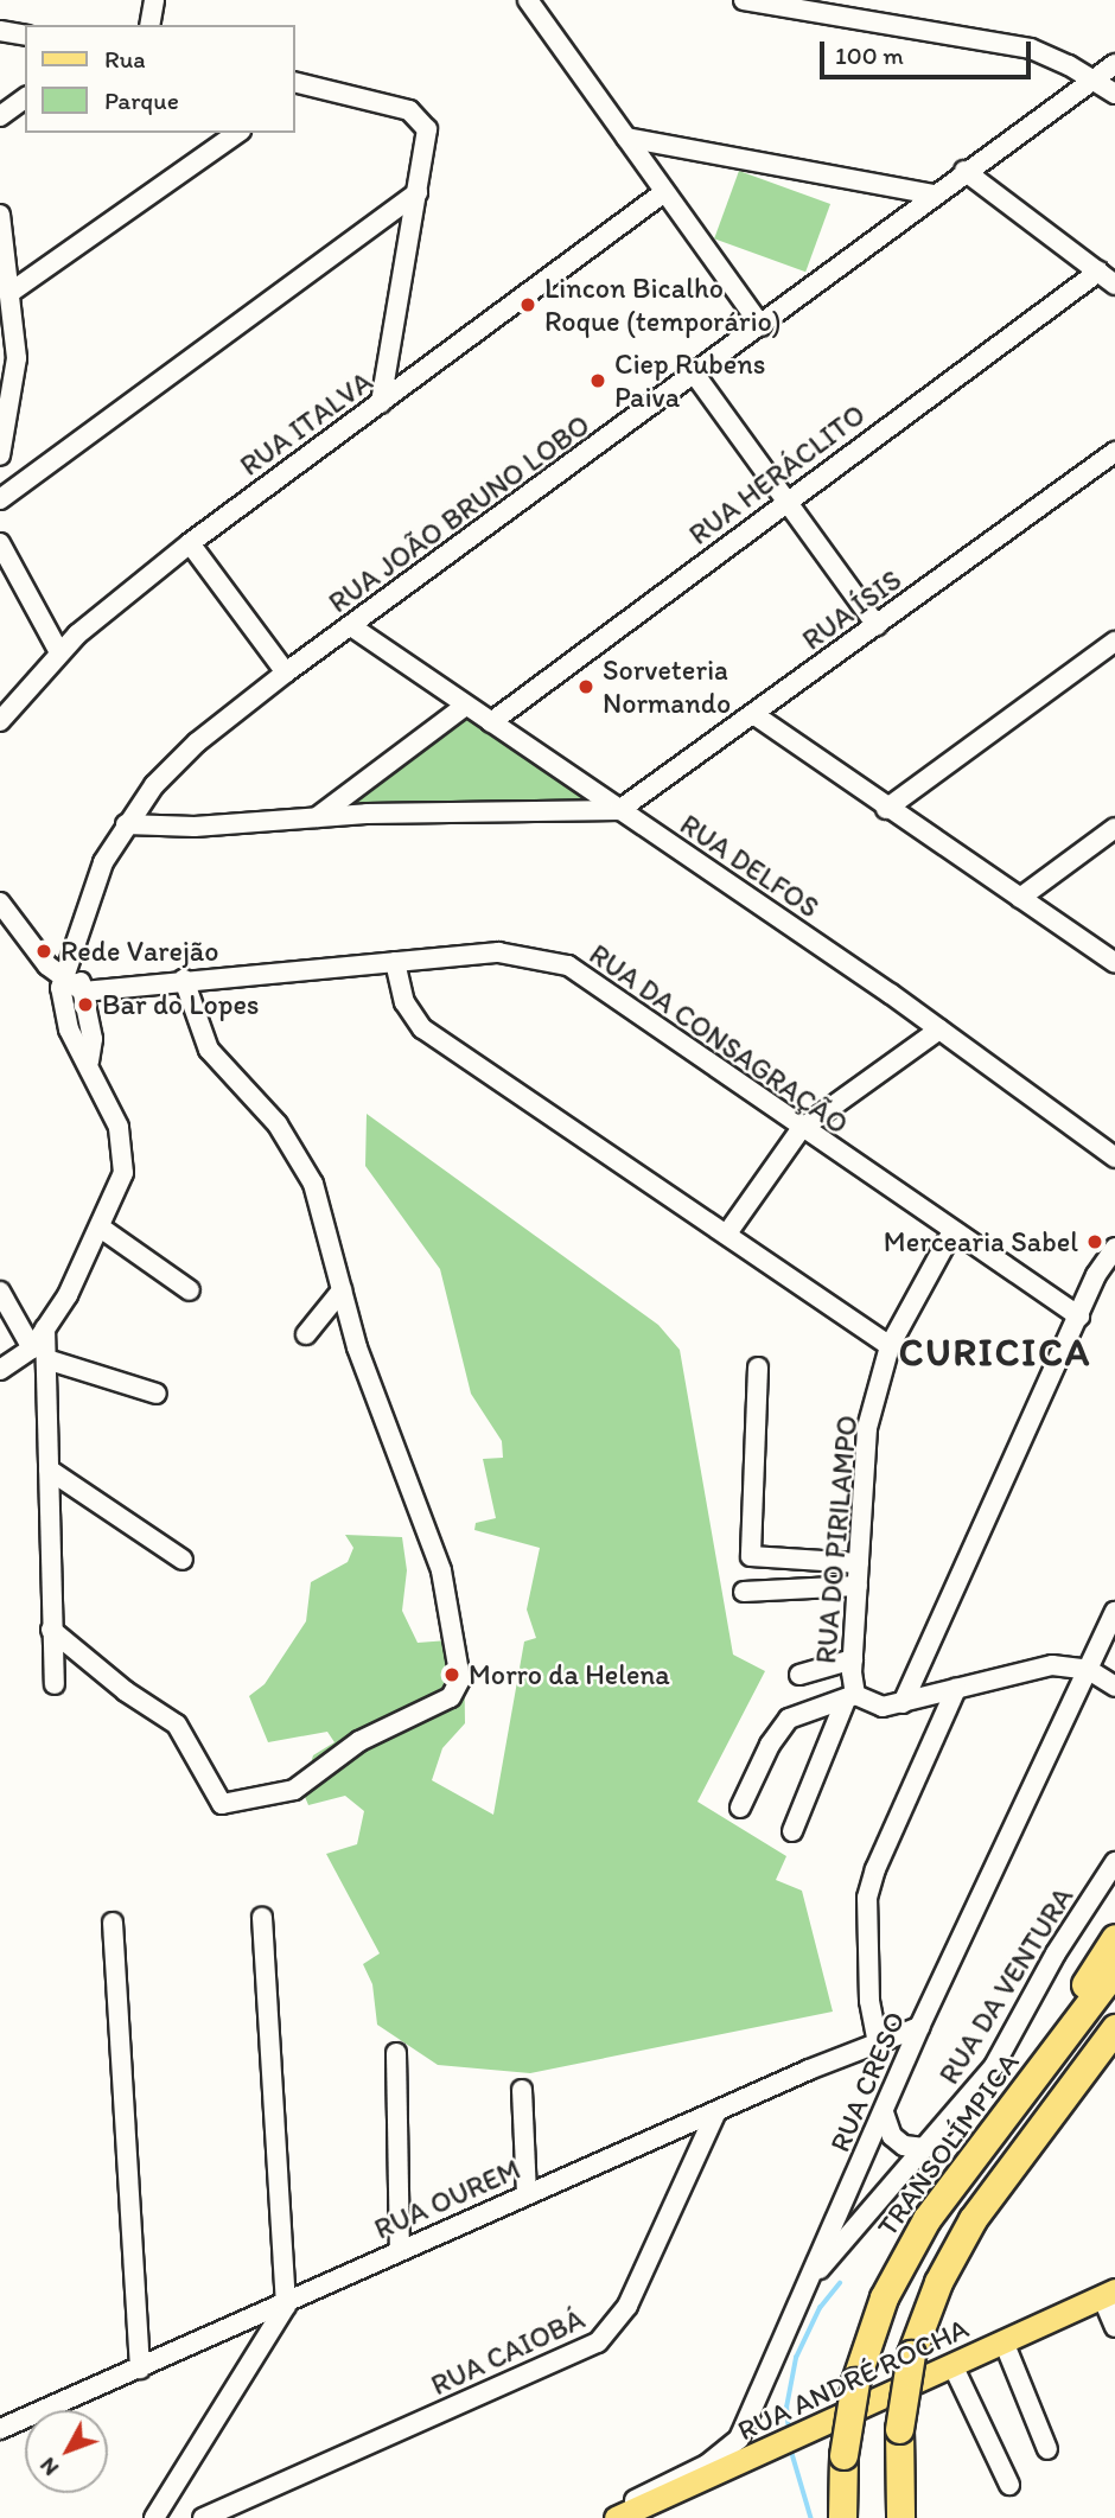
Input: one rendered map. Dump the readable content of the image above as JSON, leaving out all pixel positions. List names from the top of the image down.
{
  "streets": {
    "highway": ["TRANSOLÍMPICA"],
    "main road": ["RUA ANDRÉ ROCHA"],
    "street": [
      "RUA ITALVA",
      "RUA HERÁCLITO",
      "RUA JOÃO BRUNO LOBO",
      "RUA ÍSIS",
      "RUA DELFOS",
      "RUA DA CONSAGRAÇÃO",
      "RUA DO PIRILAMPO",
      "RUA DA VENTURA",
      "RUA CRESO",
      "RUA OUREM",
      "RUA CAIOBÁ"
    ]
  },
  "crossings": [
    ["RUA HERÁCLITO", "RUA DELFOS"],
    ["RUA JOÃO BRUNO LOBO", "RUA DELFOS"],
    ["RUA ÍSIS", "RUA DELFOS"],
    ["RUA DA CONSAGRAÇÃO", "RUA DO PIRILAMPO"],
    ["RUA DO PIRILAMPO", "RUA CRESO"],
    ["RUA DA VENTURA", "RUA CRESO"],
    ["RUA CRESO", "RUA OUREM"],
    ["RUA CRESO", "RUA ANDRÉ ROCHA"],
    ["RUA OUREM", "RUA CAIOBÁ"]
  ],
  "districts": ["CURICICA"],
  "places": [
    "Lincon Bicalho Roque (temporário)",
    "Ciep Rubens Paiva",
    "Sorveteria Normando",
    "Rede Varejão",
    "Bar do Lopes",
    "Mercearia Sabel",
    "Morro da Helena"
  ],
  "legend": ["Rua", "Parque"],
  "scale_bar": "100 m",
  "north": "bottom left"
}
